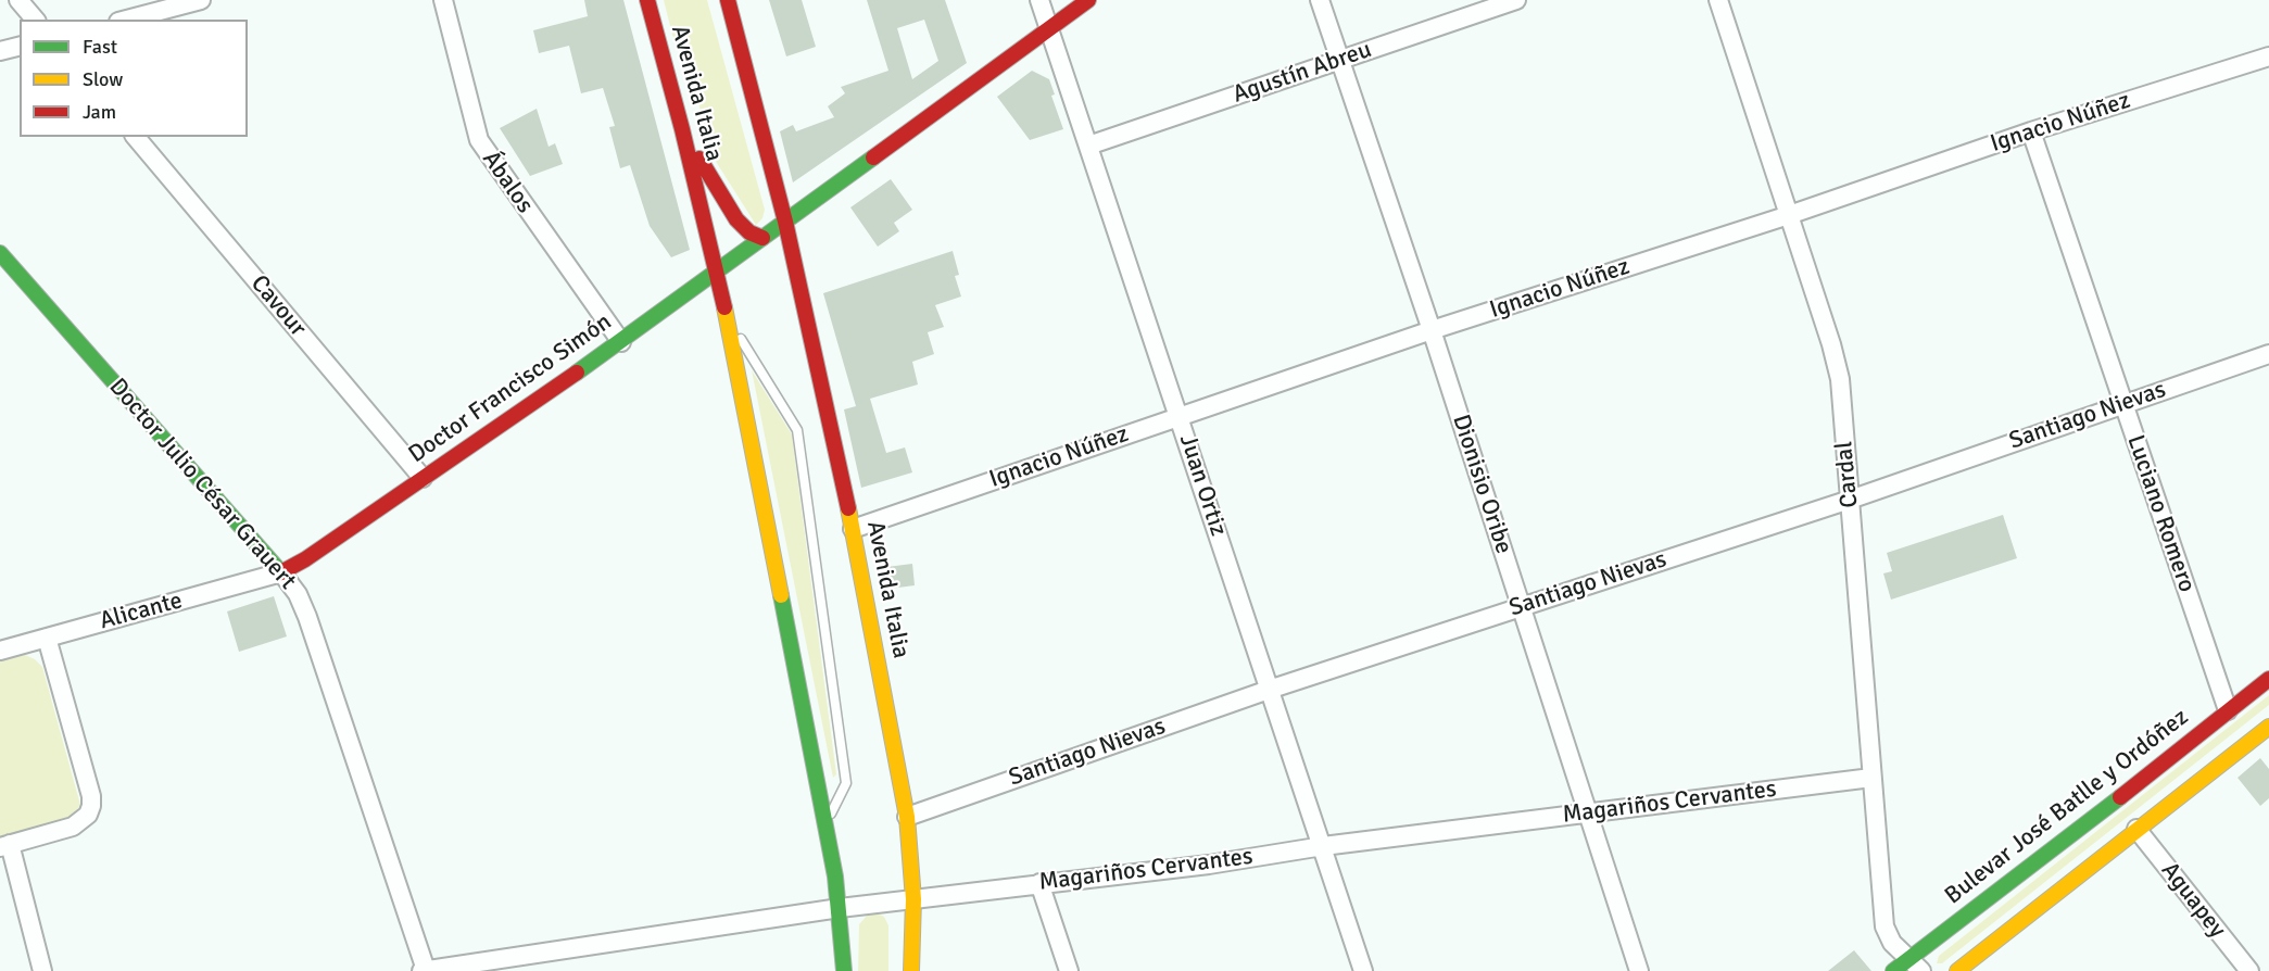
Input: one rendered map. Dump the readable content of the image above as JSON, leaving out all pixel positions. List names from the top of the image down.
{
  "streets": {
    "main road": [
      "Avenida Italia",
      "Doctor Francisco Simón",
      "Doctor Julio César Grauert",
      "Bulevar José Batlle y Ordóñez"
    ],
    "street": [
      "Agustín Abreu",
      "Ignacio Núñez",
      "Ábalos",
      "Cavour",
      "Santiago Nievas",
      "Cardal",
      "Dionisio Oribe",
      "Juan Ortiz",
      "Luciano Romero",
      "Alicante",
      "Magariños Cervantes",
      "Aguapey"
    ]
  },
  "crossings": [
    ["Agustín Abreu", "Dionisio Oribe"],
    ["Agustín Abreu", "Juan Ortiz"],
    ["Avenida Italia", "Ignacio Núñez"],
    ["Avenida Italia", "Doctor Francisco Simón"],
    ["Avenida Italia", "Santiago Nievas"],
    ["Avenida Italia", "Magariños Cervantes"],
    ["Ignacio Núñez", "Cardal"],
    ["Ignacio Núñez", "Dionisio Oribe"],
    ["Ignacio Núñez", "Juan Ortiz"],
    ["Ignacio Núñez", "Luciano Romero"],
    ["Ábalos", "Doctor Francisco Simón"],
    ["Cavour", "Doctor Francisco Simón"],
    ["Doctor Francisco Simón", "Doctor Julio César Grauert"],
    ["Doctor Francisco Simón", "Alicante"],
    ["Santiago Nievas", "Cardal"],
    ["Santiago Nievas", "Dionisio Oribe"],
    ["Santiago Nievas", "Juan Ortiz"],
    ["Santiago Nievas", "Luciano Romero"],
    ["Cardal", "Magariños Cervantes"],
    ["Cardal", "Bulevar José Batlle y Ordóñez"],
    ["Doctor Julio César Grauert", "Alicante"],
    ["Doctor Julio César Grauert", "Magariños Cervantes"],
    ["Dionisio Oribe", "Magariños Cervantes"],
    ["Juan Ortiz", "Magariños Cervantes"],
    ["Luciano Romero", "Bulevar José Batlle y Ordóñez"]
  ],
  "legend": ["Fast", "Slow", "Jam"]
}
